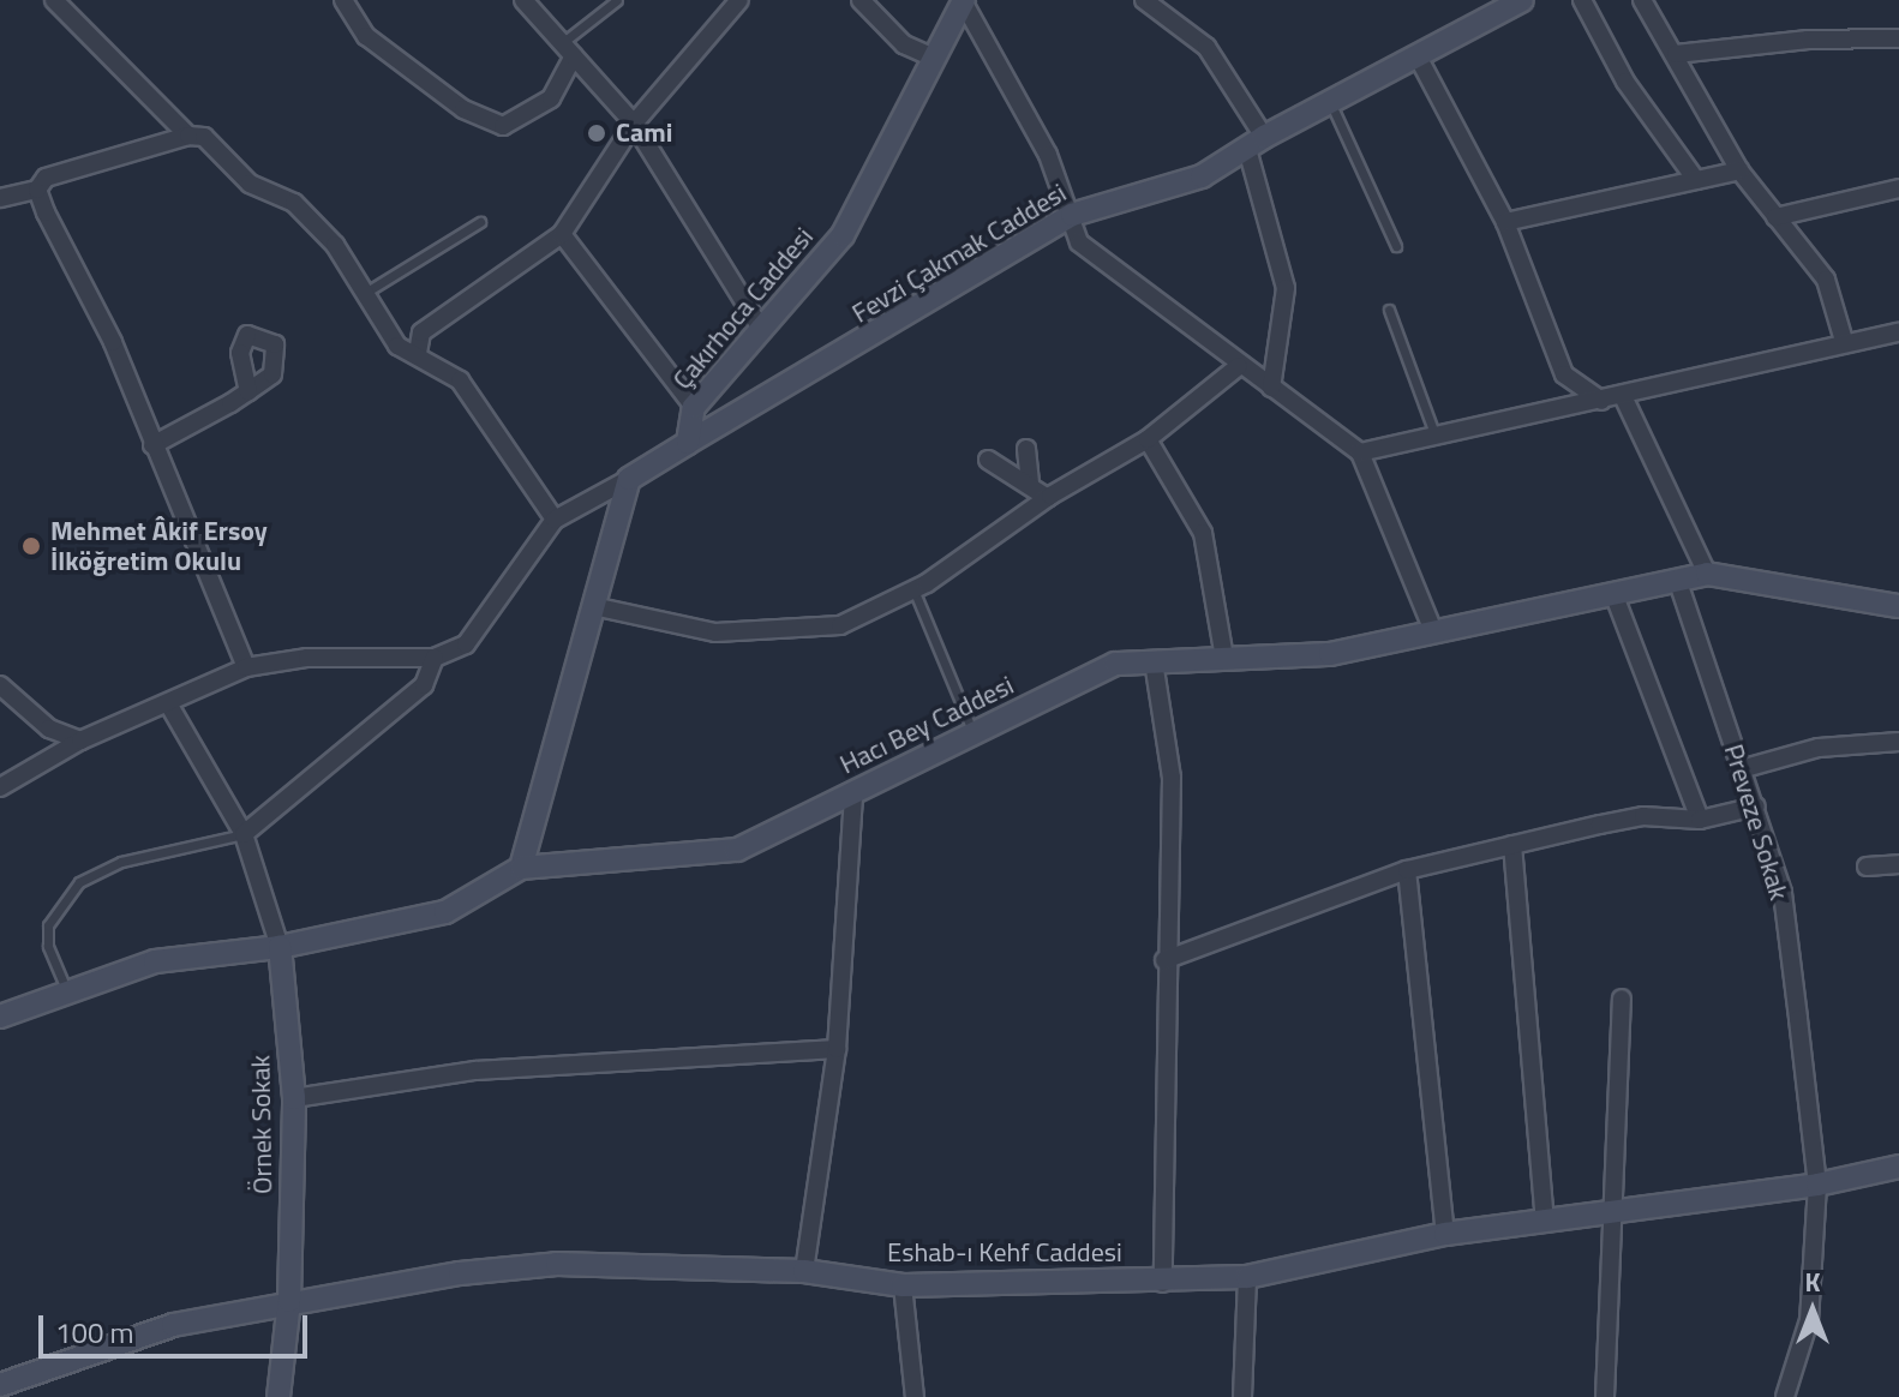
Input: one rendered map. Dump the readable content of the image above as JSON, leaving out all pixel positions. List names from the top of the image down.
{
  "streets": {
    "street": [
      "Fevzi Çakmak Caddesi",
      "Çakırhoca Caddesi",
      "Hacı Bey Caddesi",
      "Preveze Sokak",
      "Örnek Sokak",
      "Eshab-ı Kehf Caddesi"
    ]
  },
  "crossings": [
    ["Fevzi Çakmak Caddesi", "Çakırhoca Caddesi"],
    ["Hacı Bey Caddesi", "Preveze Sokak"],
    ["Hacı Bey Caddesi", "Örnek Sokak"],
    ["Preveze Sokak", "Eshab-ı Kehf Caddesi"],
    ["Örnek Sokak", "Eshab-ı Kehf Caddesi"]
  ],
  "places": ["Cami", "Mehmet Âkif Ersoy İlköğretim Okulu"],
  "scale_bar": "100 m",
  "north": "top"
}
